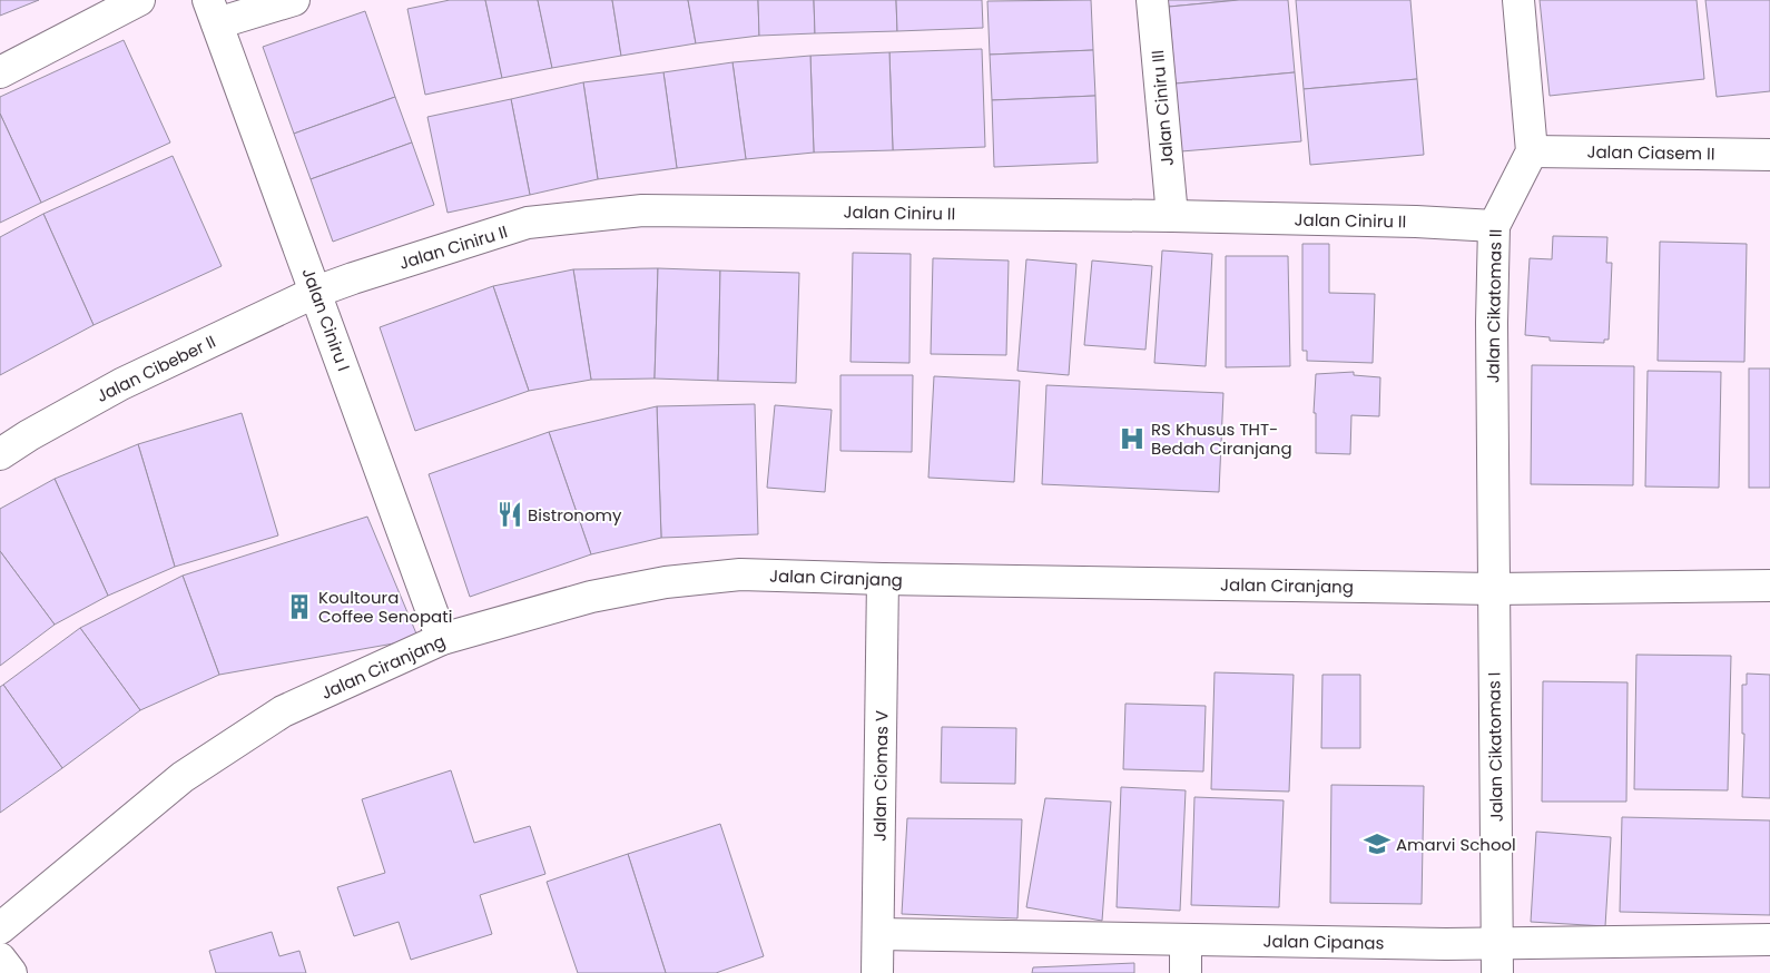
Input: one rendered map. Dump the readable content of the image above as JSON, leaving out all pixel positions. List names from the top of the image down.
{
  "streets": {
    "street": [
      "Jalan Ciniru III",
      "Jalan Ciasem II",
      "Jalan Ciniru II",
      "Jalan Cikatomas II",
      "Jalan Ciniru I",
      "Jalan Cibeber II",
      "Jalan Ciranjang",
      "Jalan Cikatomas I",
      "Jalan Ciomas V",
      "Jalan Cipanas"
    ]
  },
  "crossings": [
    ["Jalan Ciniru III", "Jalan Ciniru II"],
    ["Jalan Ciasem II", "Jalan Cikatomas II"],
    ["Jalan Ciniru II", "Jalan Cikatomas II"],
    ["Jalan Ciniru II", "Jalan Ciniru I"],
    ["Jalan Ciniru II", "Jalan Cibeber II"],
    ["Jalan Cikatomas II", "Jalan Ciranjang"],
    ["Jalan Cikatomas II", "Jalan Cikatomas I"],
    ["Jalan Ciniru I", "Jalan Cibeber II"],
    ["Jalan Ciniru I", "Jalan Ciranjang"],
    ["Jalan Ciranjang", "Jalan Cikatomas I"],
    ["Jalan Ciranjang", "Jalan Ciomas V"],
    ["Jalan Cikatomas I", "Jalan Cipanas"],
    ["Jalan Ciomas V", "Jalan Cipanas"]
  ],
  "places": {
    "hospital": ["RS Khusus THT- Bedah Ciranjang"],
    "restaurant": ["Bistronomy"],
    "building": ["Koultoura Coffee Senopati"],
    "school or university": ["Amarvi School"]
  }
}
